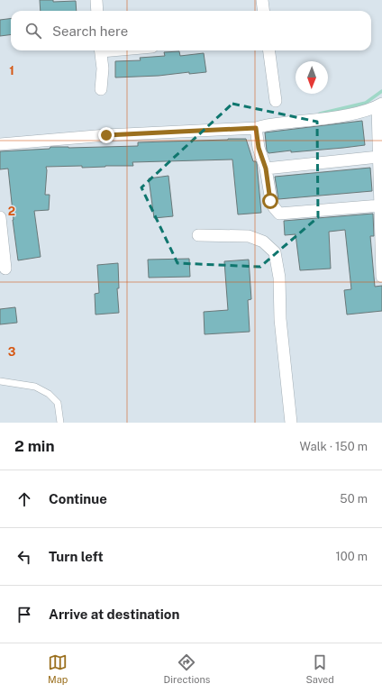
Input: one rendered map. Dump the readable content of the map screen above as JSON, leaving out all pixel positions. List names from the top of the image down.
{
  "north": "bottom",
  "page": {
    "search": "Search here",
    "heading": ["2 min", "Walk · 150 m"],
    "list": [
      ["Continue", "50 m"],
      ["Turn left", "100 m"],
      "Arrive at destination"
    ],
    "nav": ["Map", "Directions", "Saved"]
  },
  "grid": {
    "rows": ["1", "2", "3"]
  }
}
